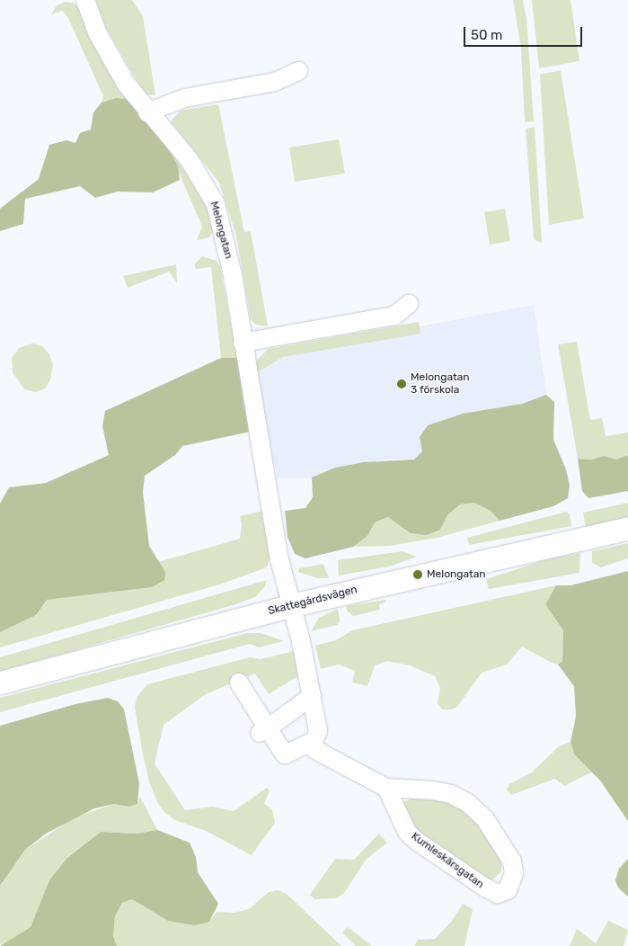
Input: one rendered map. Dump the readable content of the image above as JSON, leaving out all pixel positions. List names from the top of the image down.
{
  "streets": {
    "street": ["Melongatan", "Skattegårdsvägen", "Kumleskärsgatan"]
  },
  "crossings": [
    ["Melongatan", "Skattegårdsvägen"]
  ],
  "places": ["Melongatan 3 förskola", "Melongatan"],
  "scale_bar": "50 m"
}
